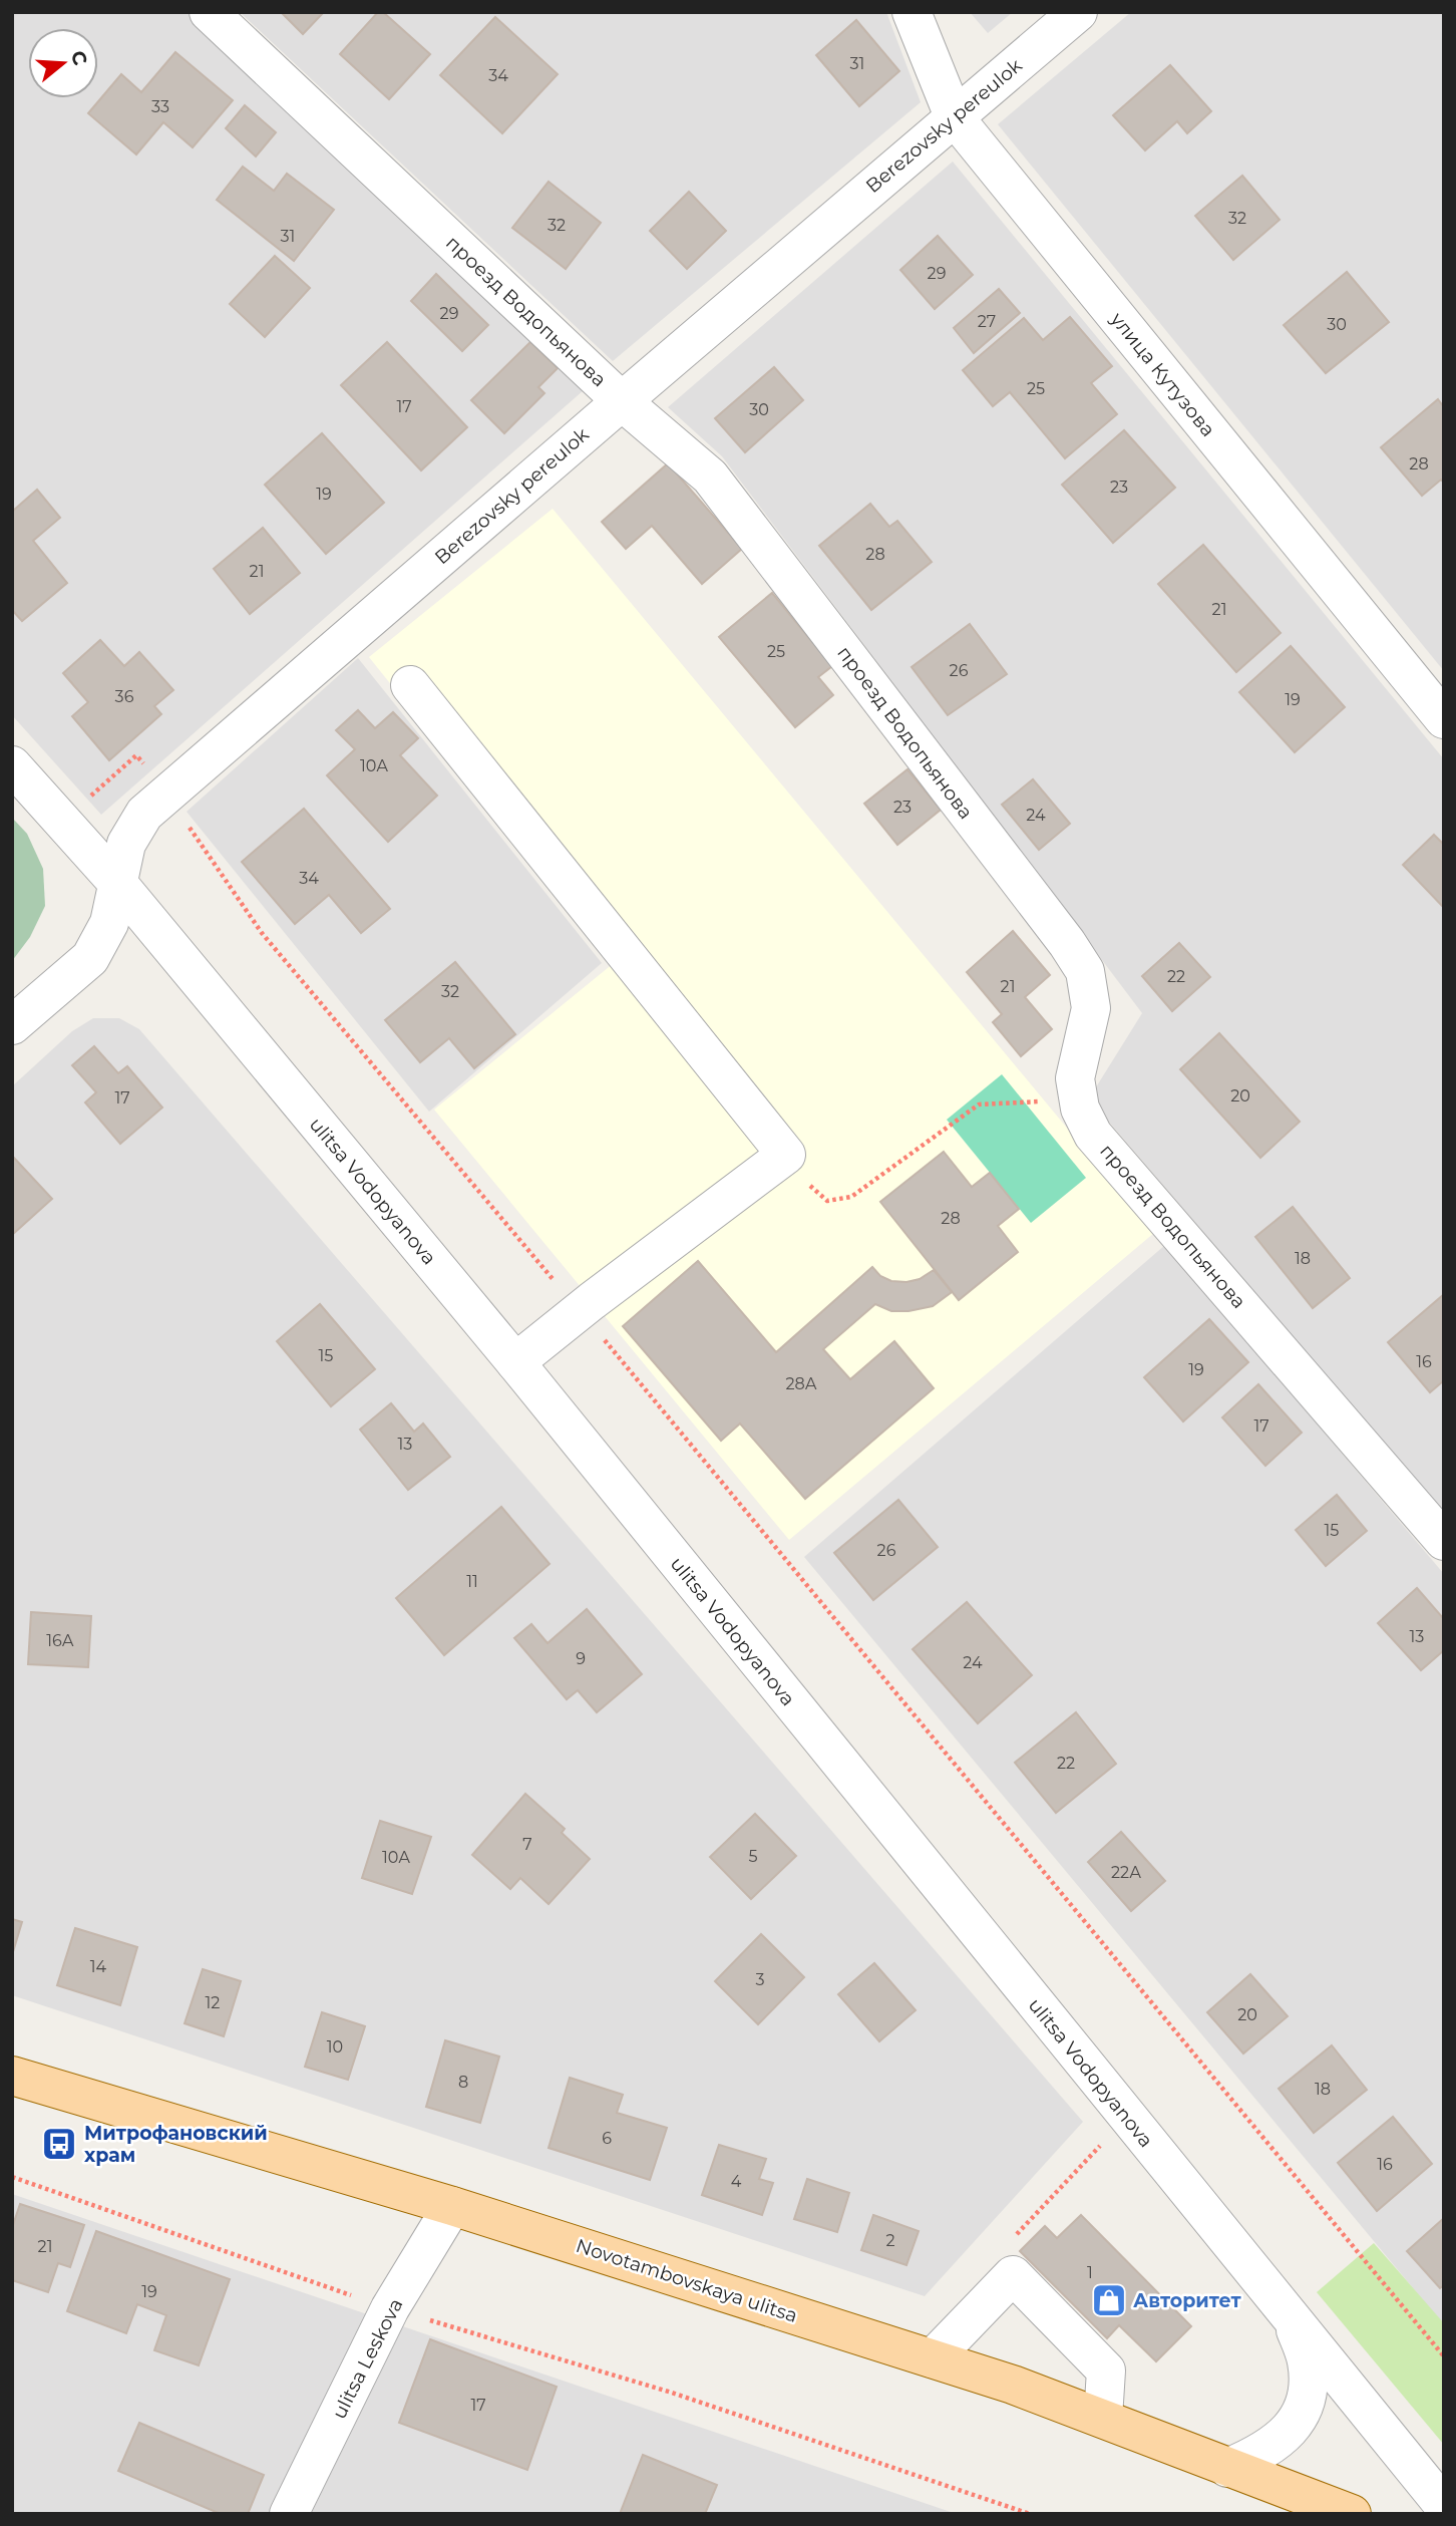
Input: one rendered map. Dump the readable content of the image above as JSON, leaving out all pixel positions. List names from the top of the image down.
{
  "streets": {
    "main road": ["Novotambovskaya ulitsa"],
    "street": [
      "Berezovsky pereulok",
      "проезд Водопьянова",
      "улица Кутузова",
      "ulitsa Vodopyanova",
      "ulitsa Leskova"
    ]
  },
  "crossings": [
    ["Berezovsky pereulok", "проезд Водопьянова"],
    ["Berezovsky pereulok", "улица Кутузова"],
    ["Berezovsky pereulok", "ulitsa Vodopyanova"],
    ["Novotambovskaya ulitsa", "ulitsa Leskova"]
  ],
  "places": {
    "bus stop": ["Митрофановский храм"],
    "shop": ["Авторитет"]
  },
  "house_numbers": [
    "31",
    "34",
    "33",
    "32",
    "32",
    "31",
    "29",
    "29",
    "27",
    "30",
    "25",
    "17",
    "30",
    "28",
    "23",
    "19",
    "28",
    "21",
    "21",
    "25",
    "26",
    "36",
    "19",
    "10А",
    "23",
    "24",
    "34",
    "22",
    "21",
    "32",
    "20",
    "17",
    "28",
    "18",
    "15",
    "16",
    "19",
    "28А",
    "17",
    "13",
    "15",
    "26",
    "11",
    "13",
    "16А",
    "9",
    "24",
    "22",
    "7",
    "5",
    "10А",
    "22А",
    "14",
    "3",
    "12",
    "20",
    "10",
    "8",
    "18",
    "6",
    "16",
    "4",
    "2",
    "21",
    "1",
    "19",
    "17"
  ],
  "north": "right"
}
